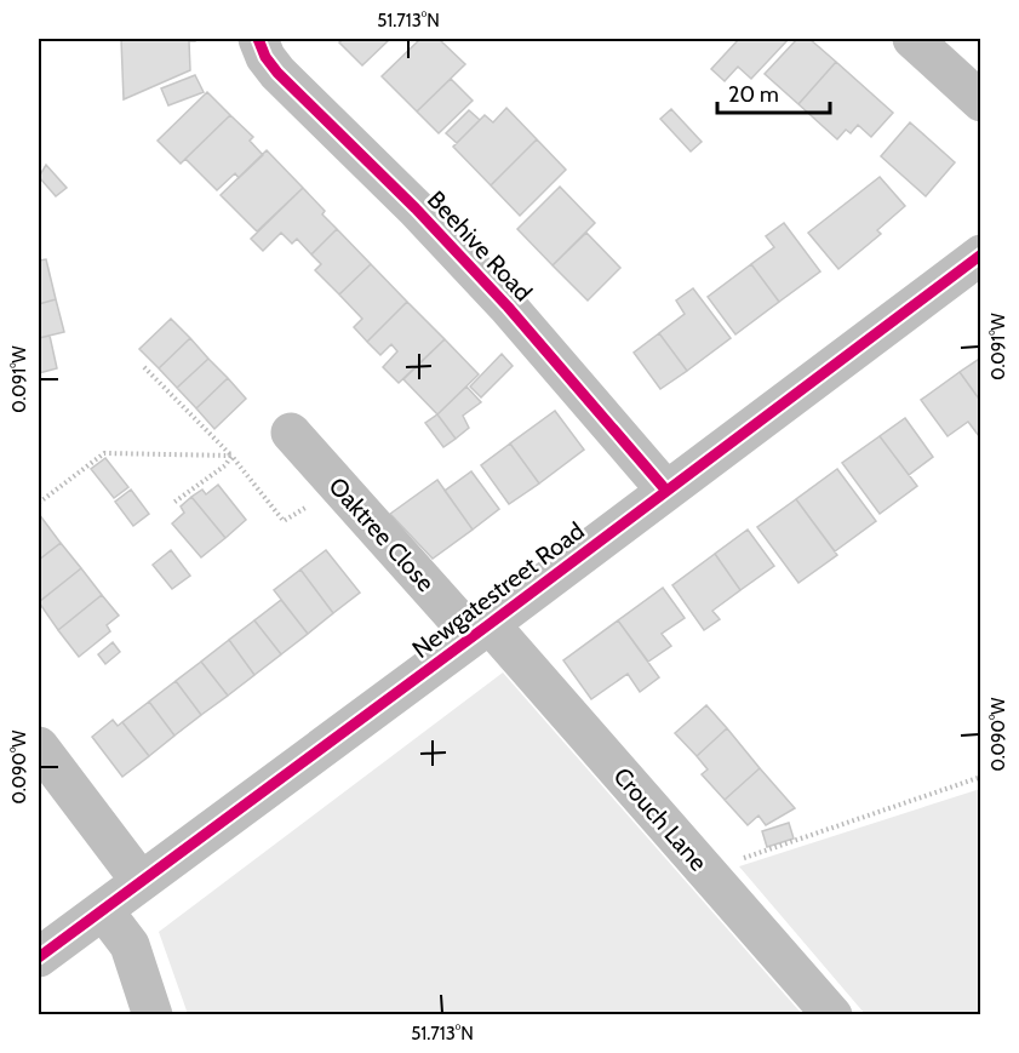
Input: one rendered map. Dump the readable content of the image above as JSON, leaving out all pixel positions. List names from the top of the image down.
{
  "streets": {
    "street": [
      "Beehive Road",
      "Oaktree Close",
      "Newgatestreet Road",
      "Crouch Lane"
    ]
  },
  "crossings": [
    ["Beehive Road", "Newgatestreet Road"],
    ["Oaktree Close", "Newgatestreet Road"],
    ["Oaktree Close", "Crouch Lane"],
    ["Newgatestreet Road", "Crouch Lane"]
  ],
  "scale_bar": "20 m",
  "coordinates": ["51.713°N", "0.091°W", "0.090°W"]
}
